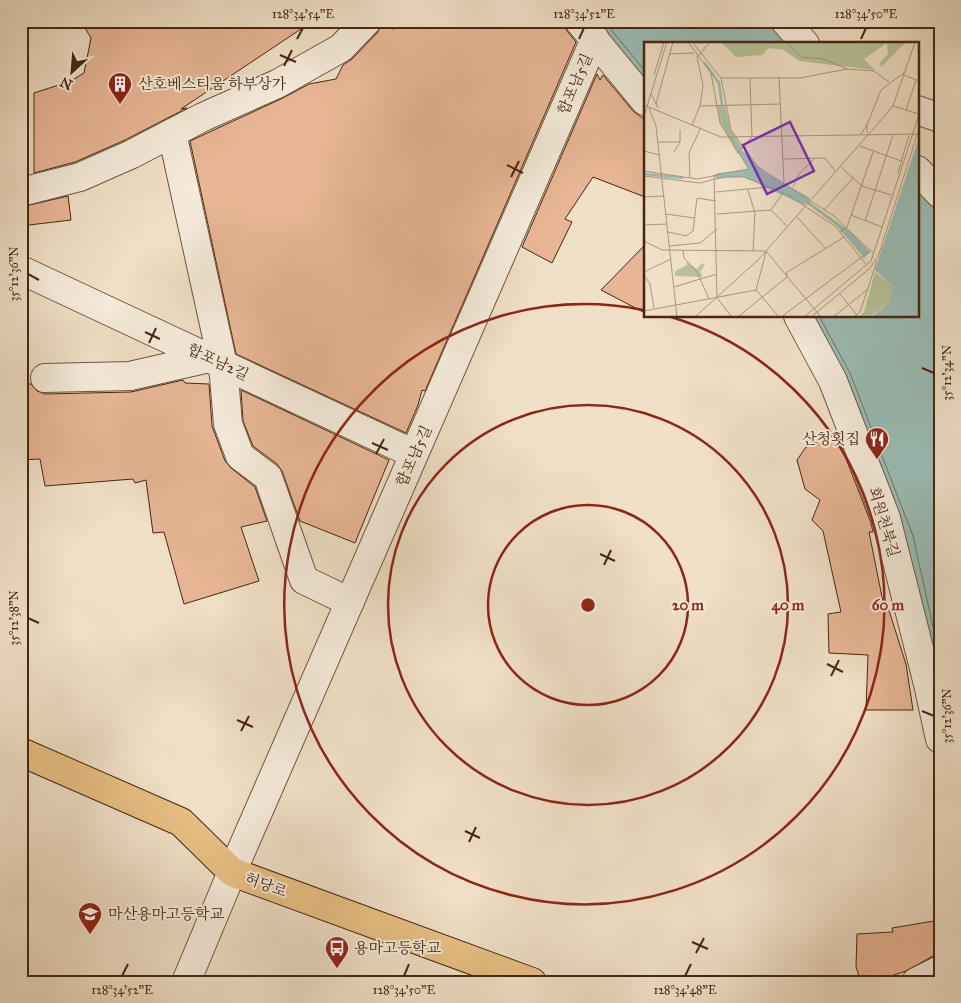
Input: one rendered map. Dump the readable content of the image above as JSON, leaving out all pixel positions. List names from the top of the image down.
{
  "streets": {
    "main road": ["허당로"],
    "street": ["합포남5길", "합포남2길", "회원천북길"]
  },
  "crossings": [
    ["합포남5길", "합포남2길"],
    ["합포남5길", "허당로"]
  ],
  "places": {
    "building": ["산호베스티움 하부상가"],
    "restaurant": ["산청횟집"],
    "school or university": ["마산용마고등학교"],
    "bus stop": ["용마고등학교"]
  },
  "north": "bottom left",
  "coordinates": [
    "128°34'54\"E",
    "128°34'52\"E",
    "128°34'50\"E",
    "35°12'36\"N",
    "35°12'34\"N",
    "35°12'38\"N",
    "128°34'48\"E"
  ],
  "rings": ["20 m", "40 m", "60 m"]
}
